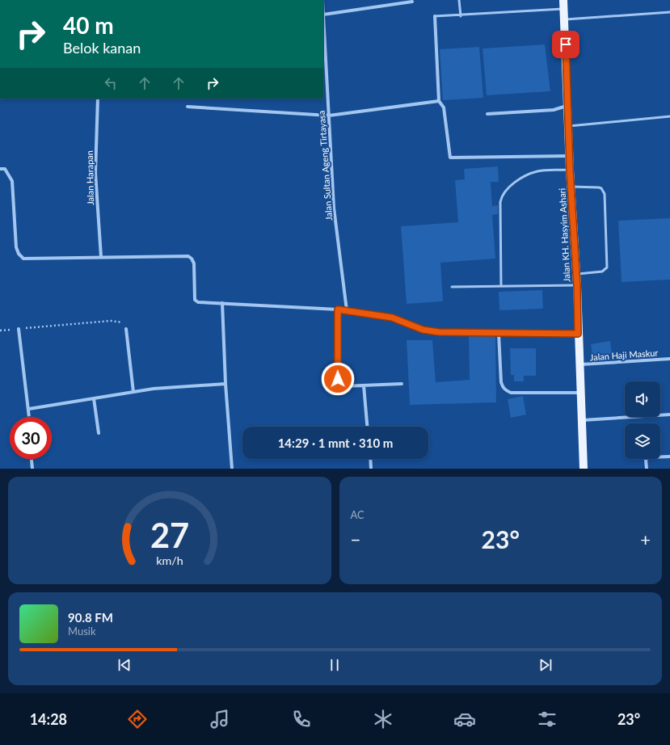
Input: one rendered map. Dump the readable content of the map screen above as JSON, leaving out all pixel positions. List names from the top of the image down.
{
  "streets": {
    "main road": ["Jalan KH. Hasyim Ashari"],
    "street": ["Jalan Sultan Ageng Tirtayasa", "Jalan Harapan", "Jalan Haji Maskur"]
  },
  "crossings": [
    ["Jalan KH. Hasyim Ashari", "Jalan Haji Maskur"]
  ],
  "page": {
    "turn": ["40 m", "Belok kanan"],
    "limit": "30",
    "trip": "14:29 · 1 mnt · 310 m",
    "tile": "AC",
    "heat": ["−", "23°", "+"],
    "song": ["90.8 FM", "Musik"],
    "tabs": ["14:28", "23°"],
    "gauge": ["27", "km/h"]
  }
}
